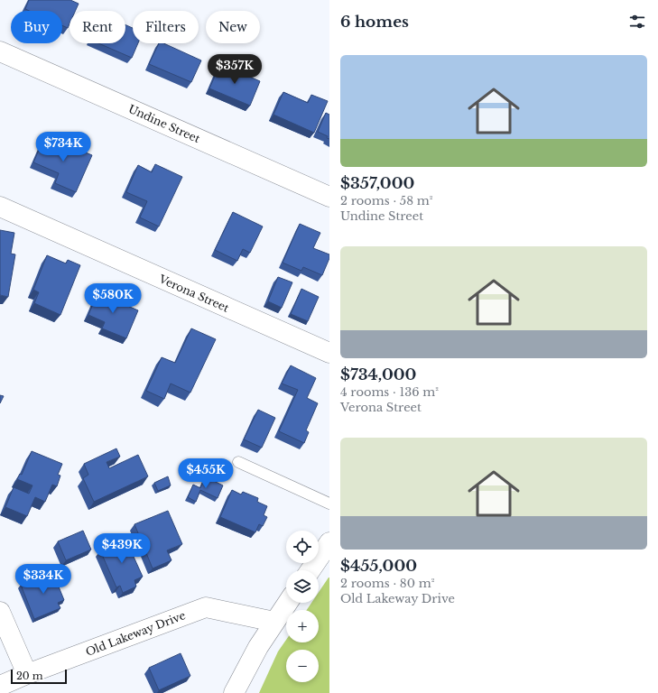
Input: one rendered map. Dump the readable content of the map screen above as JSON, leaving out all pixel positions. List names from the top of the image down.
{
  "streets": {
    "street": ["Undine Street", "Verona Street", "Old Lakeway Drive"]
  },
  "scale_bar": "20 m",
  "page": {
    "heading": "6 homes",
    "chip": [
      "Buy",
      "Rent",
      "Filters",
      "New"
    ],
    "list": [
      {
        "name": "$357,000",
        "note": "2 rooms · 58 m² · Undine Street"
      },
      {
        "name": "$734,000",
        "note": "4 rooms · 136 m² · Verona Street"
      },
      {
        "name": "$455,000",
        "note": "2 rooms · 80 m² · Old Lakeway Drive"
      }
    ],
    "price": [
      "$357K",
      "$734K",
      "$580K",
      "$455K",
      "$439K",
      "$334K"
    ],
    "map_buttons": ["+", "−"],
    "scale": "20 m"
  }
}
